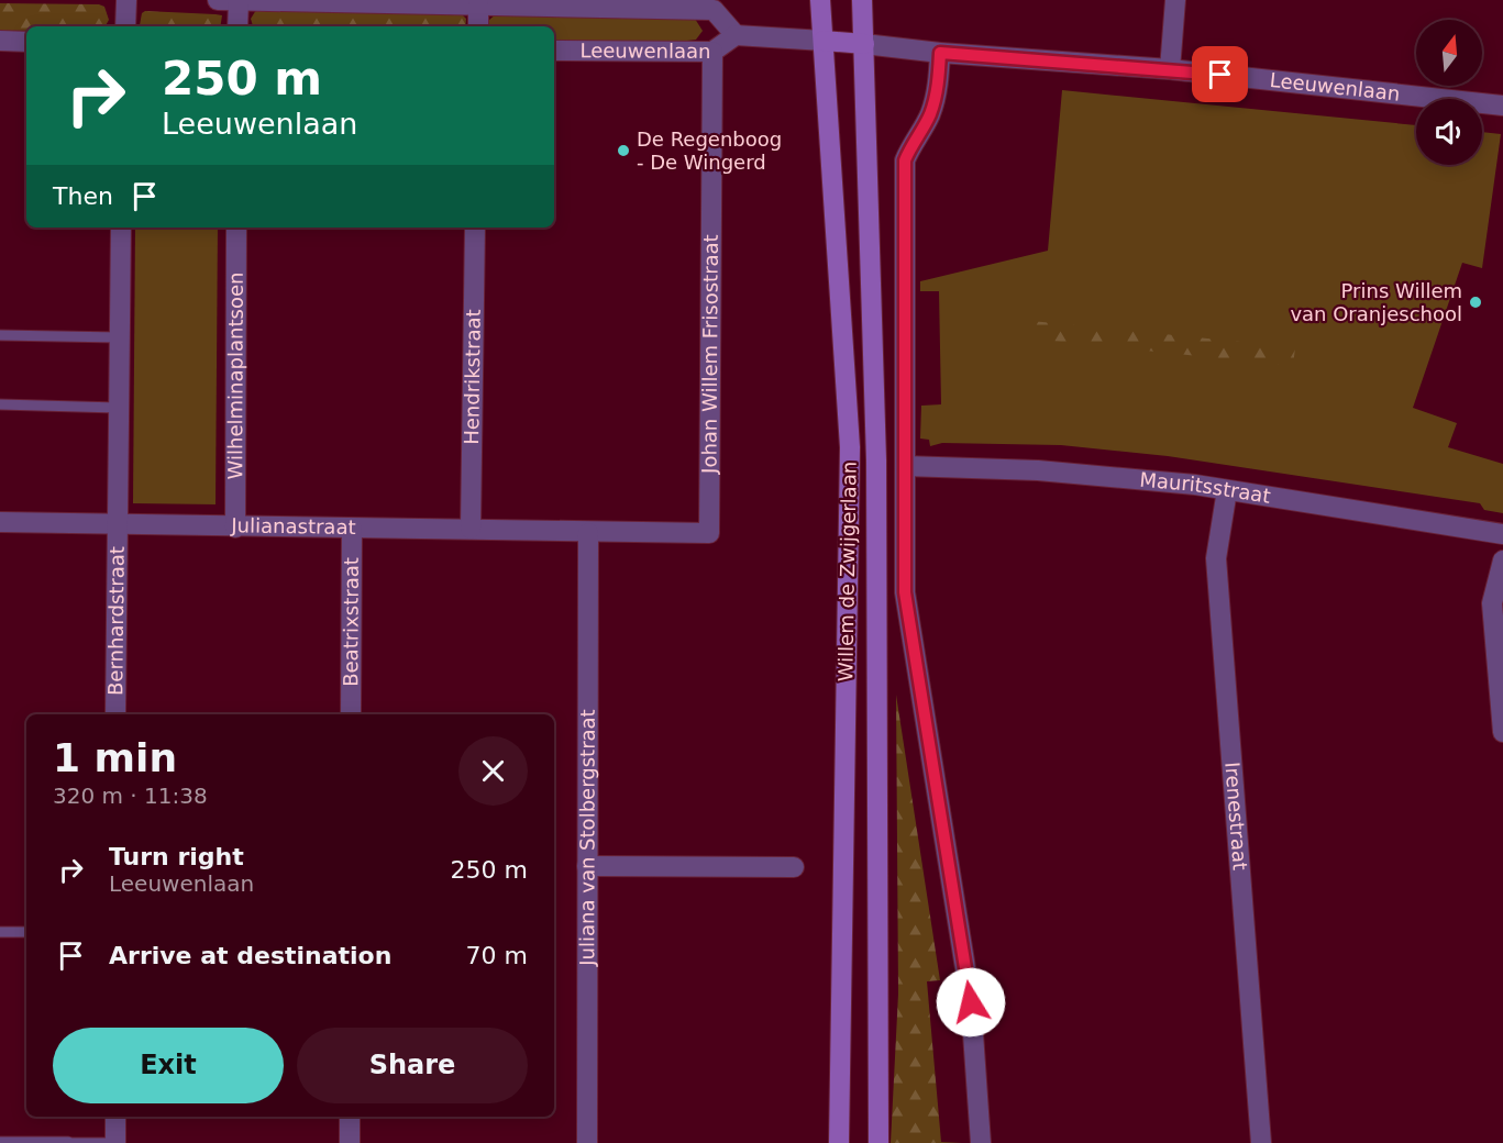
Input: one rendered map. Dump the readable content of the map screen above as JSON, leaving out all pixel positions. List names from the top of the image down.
{
  "streets": {
    "main road": ["Leeuwenlaan", "Willem de Zwijgerlaan"],
    "street": [
      "Johan Willem Frisostraat",
      "Wilhelminaplantsoen",
      "Hendrikstraat",
      "Mauritsstraat",
      "Julianastraat",
      "Bernhardstraat",
      "Beatrixstraat",
      "Irenestraat",
      "Juliana van Stolbergstraat"
    ]
  },
  "crossings": [
    ["Leeuwenlaan", "Johan Willem Frisostraat"],
    ["Leeuwenlaan", "Willem de Zwijgerlaan"],
    ["Johan Willem Frisostraat", "Julianastraat"],
    ["Johan Willem Frisostraat", "Juliana van Stolbergstraat"],
    ["Wilhelminaplantsoen", "Julianastraat"],
    ["Hendrikstraat", "Julianastraat"],
    ["Mauritsstraat", "Irenestraat"],
    ["Julianastraat", "Bernhardstraat"],
    ["Julianastraat", "Beatrixstraat"],
    ["Julianastraat", "Juliana van Stolbergstraat"]
  ],
  "places": ["De Regenboog - De Wingerd", "Prins Willem van Oranjeschool"],
  "north": "top",
  "page": {
    "turn": ["250 m", "Leeuwenlaan"],
    "then": "Then",
    "heading": ["1 min", "320 m · 11:38"],
    "list": [
      {
        "name": "Turn right",
        "note": "Leeuwenlaan",
        "value": "250 m"
      },
      {
        "name": "Arrive at destination",
        "value": "70 m"
      }
    ],
    "buttons": ["Exit", "Share"]
  }
}
